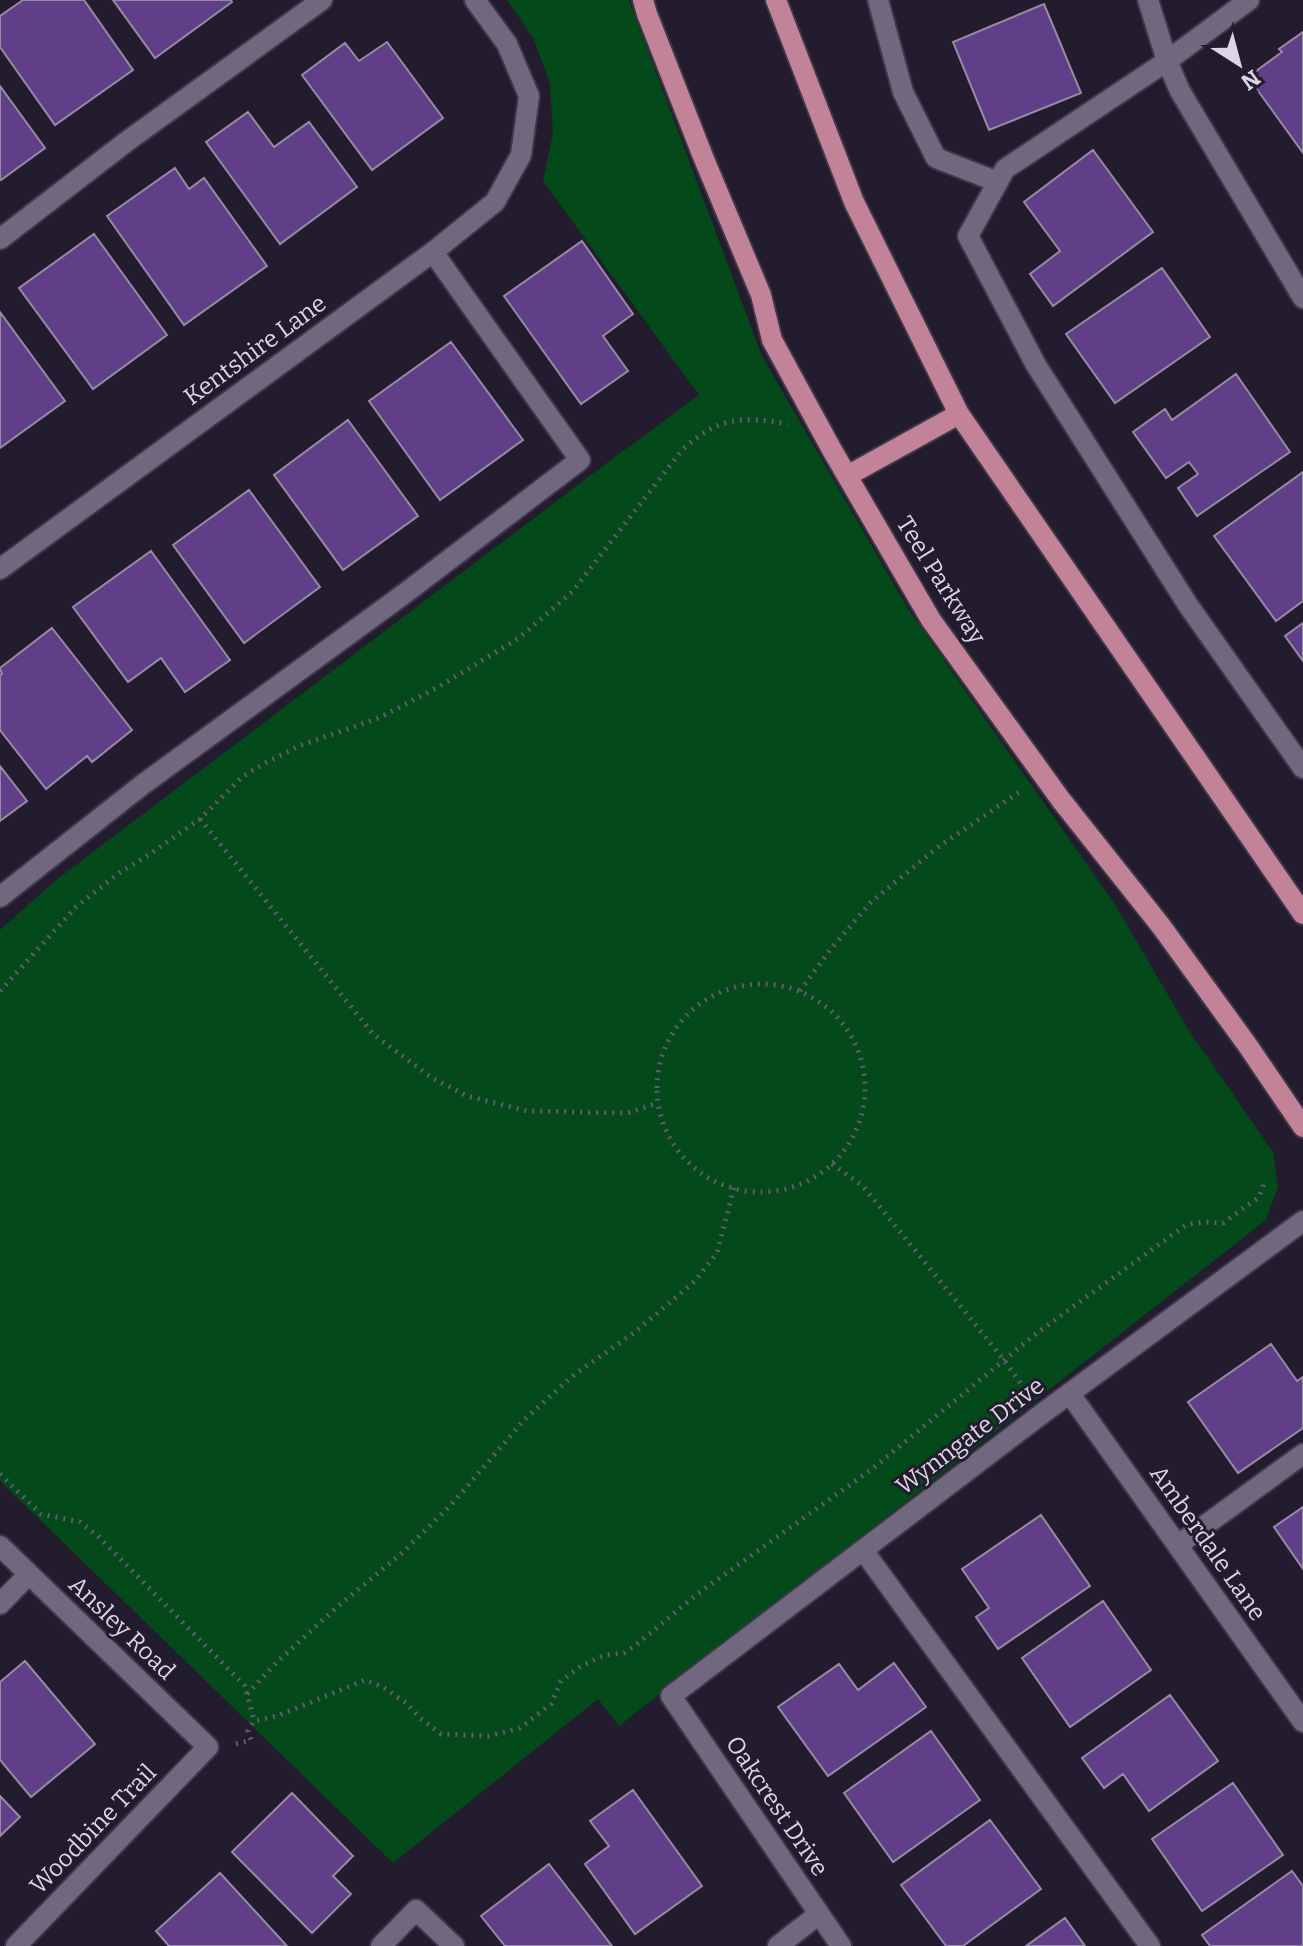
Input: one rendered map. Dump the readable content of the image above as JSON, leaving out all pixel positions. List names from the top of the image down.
{
  "streets": {
    "main road": ["Teel Parkway"],
    "street": [
      "Kentshire Lane",
      "Wynngate Drive",
      "Amberdale Lane",
      "Ansley Road",
      "Oakcrest Drive",
      "Woodbine Trail"
    ]
  },
  "crossings": [
    ["Wynngate Drive", "Amberdale Lane"],
    ["Wynngate Drive", "Oakcrest Drive"],
    ["Ansley Road", "Woodbine Trail"]
  ],
  "north": "bottom right"
}
